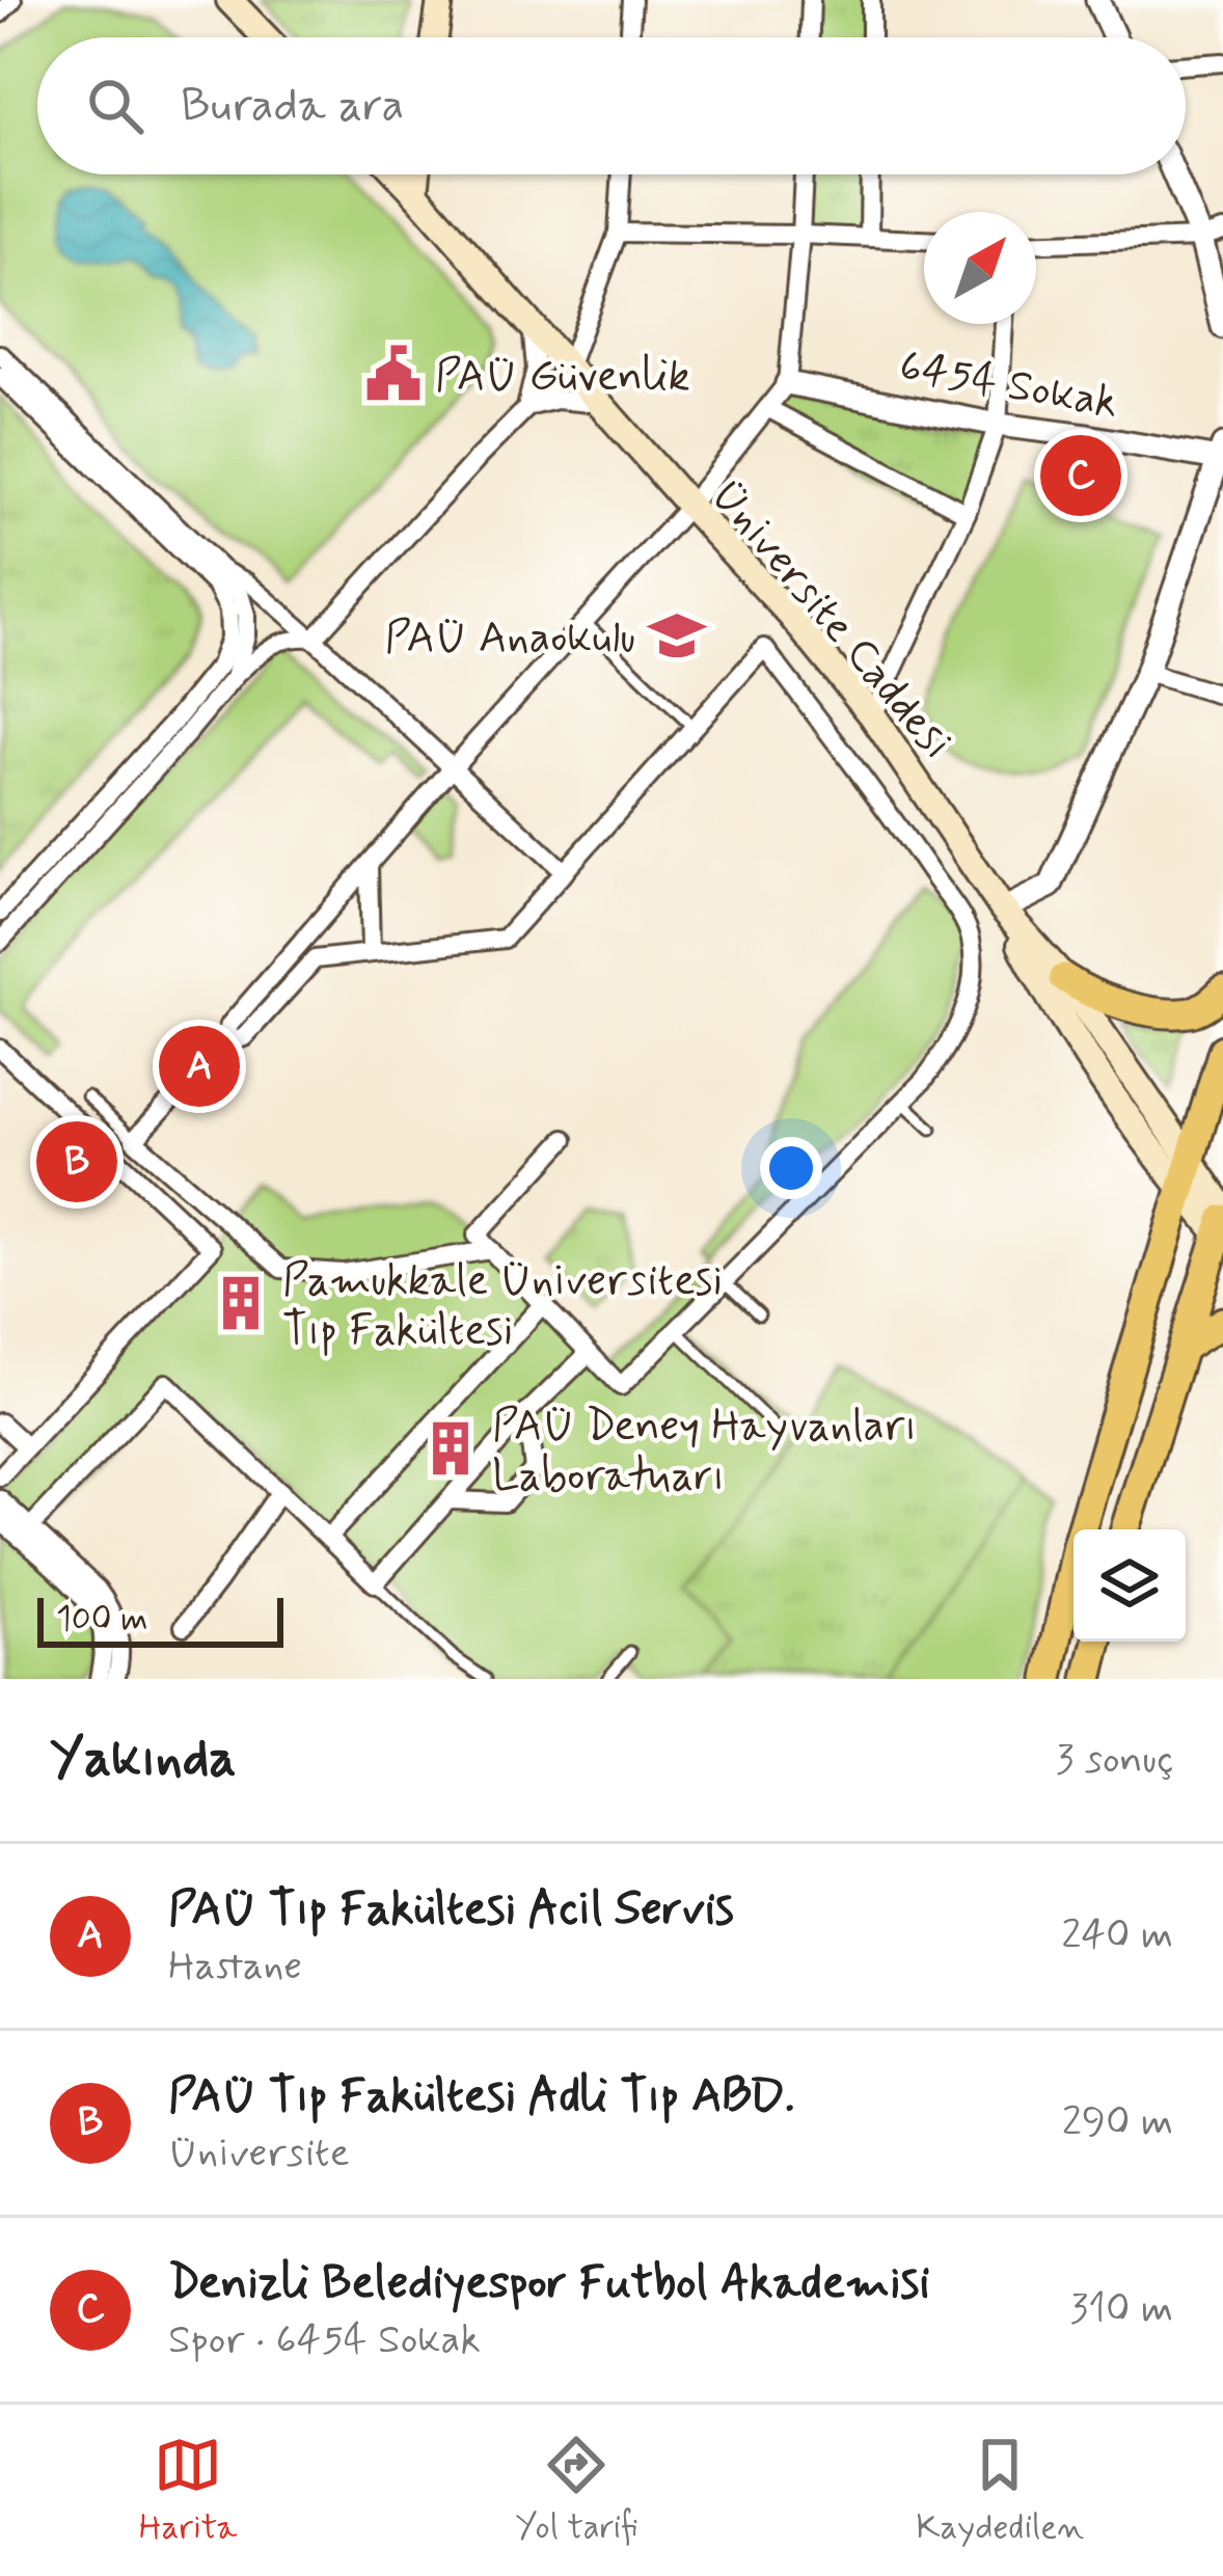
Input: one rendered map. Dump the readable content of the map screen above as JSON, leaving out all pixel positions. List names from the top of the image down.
{
  "streets": {
    "main road": ["Üniversite Caddesi"],
    "street": ["6454 Sokak"]
  },
  "places": {
    "public building": ["PAÜ Güvenlik"],
    "school or university": ["PAÜ Anaokulu"],
    "building": ["Pamukkale Üniversitesi Tıp Fakültesi", "PAÜ Deney Hayvanları Laboratuarı"]
  },
  "scale_bar": "100 m",
  "north": "top right",
  "page": {
    "search": "Burada ara",
    "pins": ["C", "A", "B"],
    "scale": "100 m",
    "heading": ["Yakında", "3 sonuç"],
    "list": [
      {
        "mark": "A",
        "name": "PAÜ Tıp Fakültesi Acil Servis",
        "note": "Hastane",
        "value": "240 m"
      },
      {
        "mark": "B",
        "name": "PAÜ Tıp Fakültesi Adli Tıp ABD.",
        "note": "Üniversite",
        "value": "290 m"
      },
      {
        "mark": "C",
        "name": "Denizli Belediyespor Futbol Akademisi",
        "note": "Spor · 6454 Sokak",
        "value": "310 m"
      }
    ],
    "nav": ["Harita", "Yol tarifi", "Kaydedilen"]
  }
}
